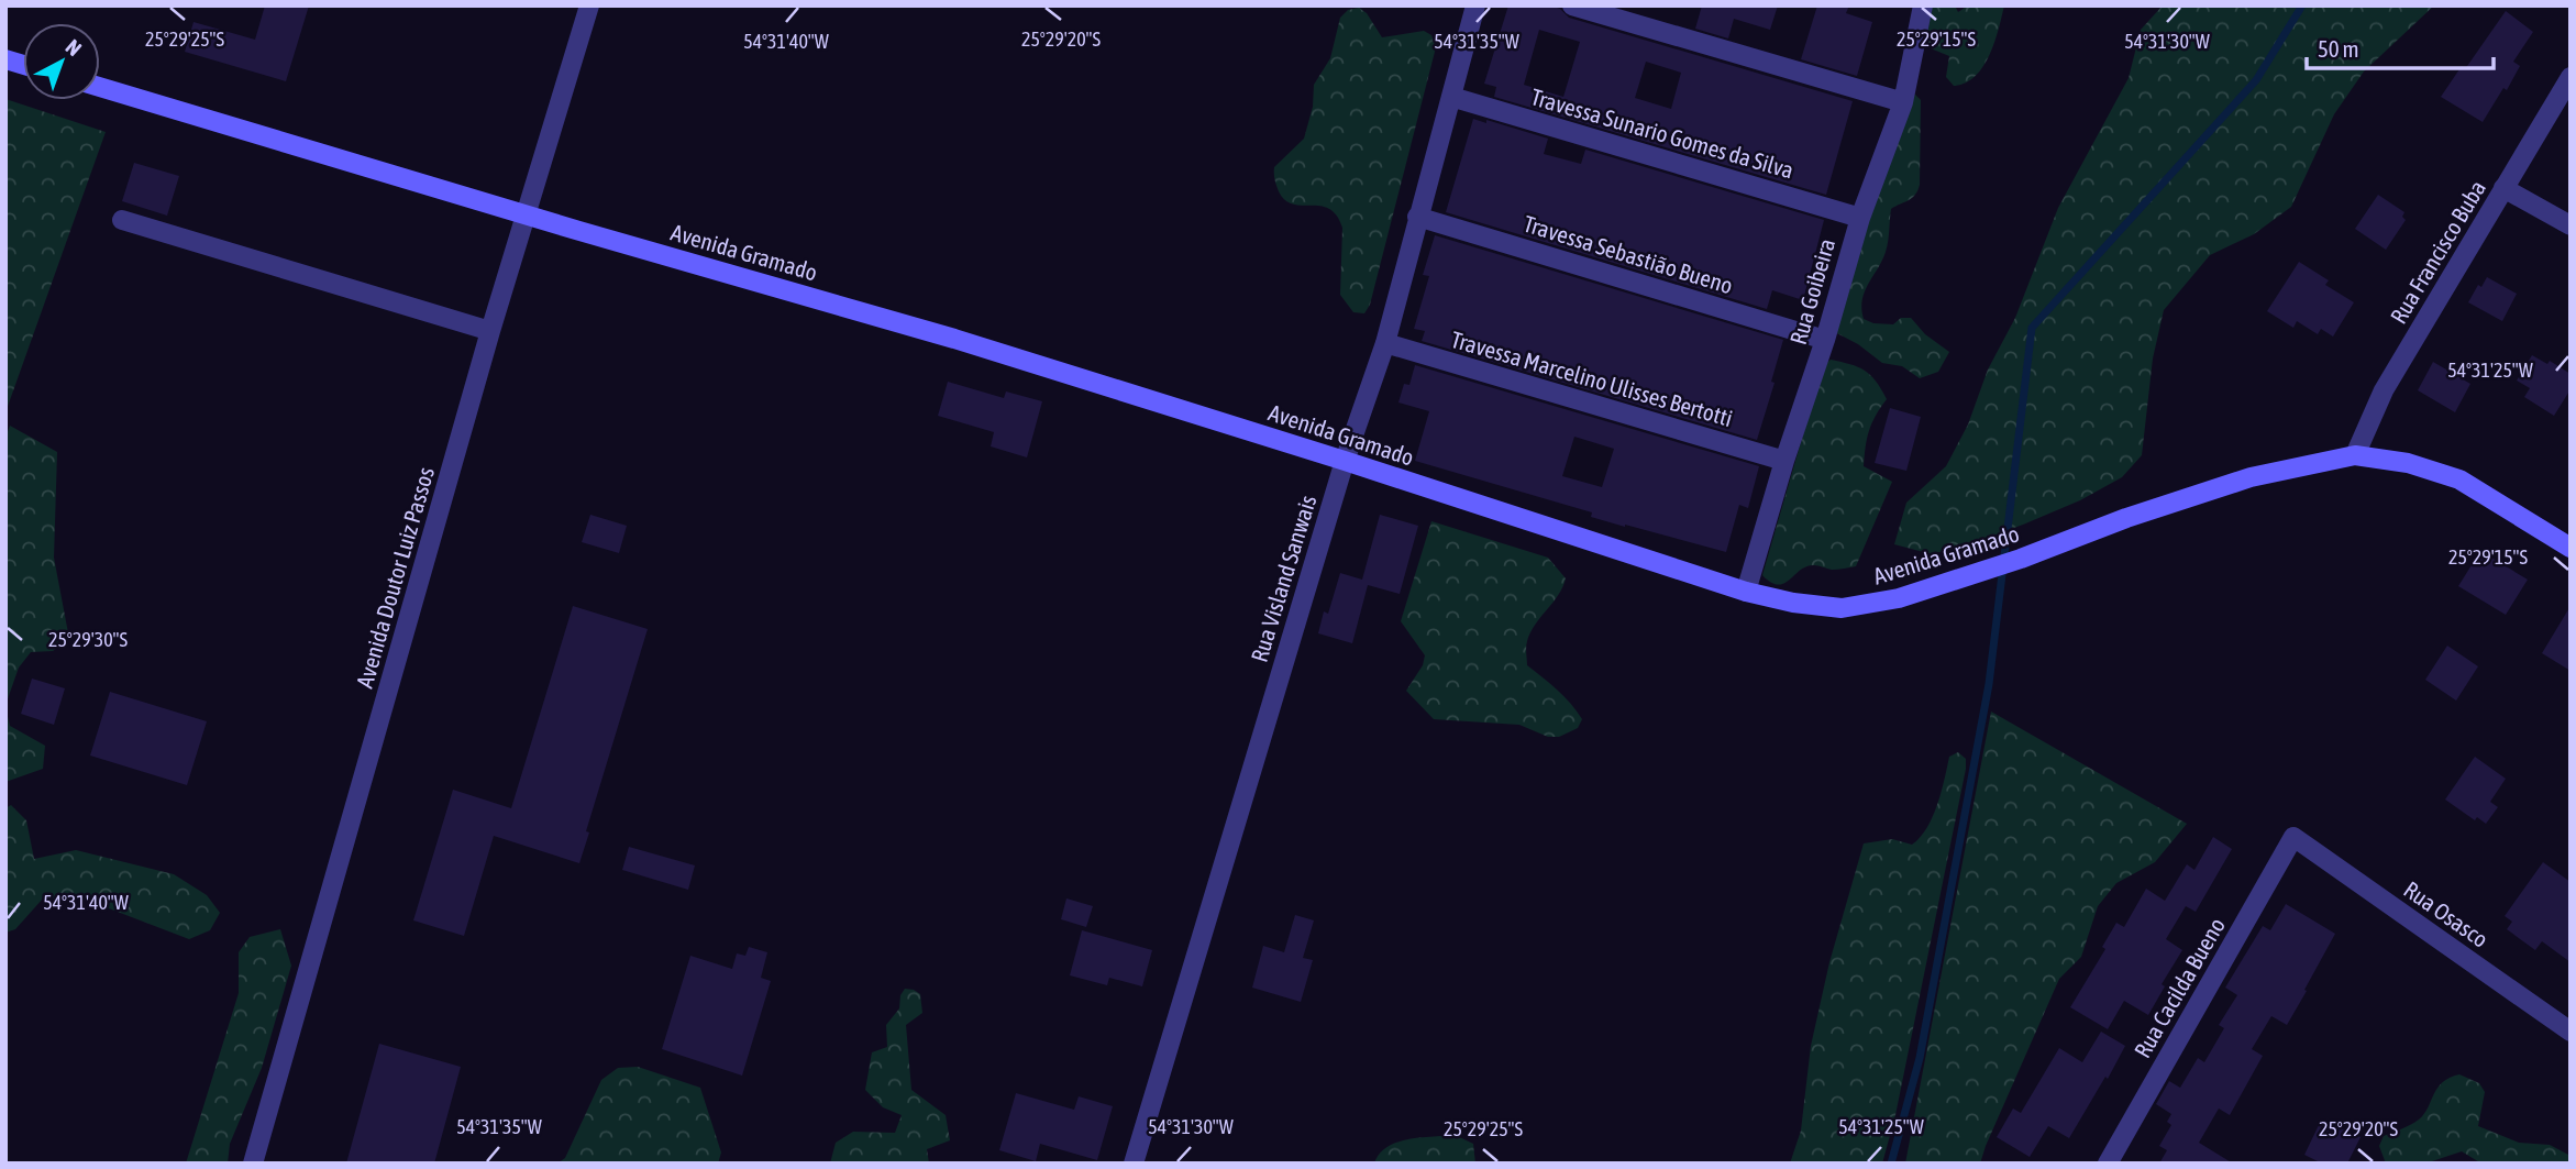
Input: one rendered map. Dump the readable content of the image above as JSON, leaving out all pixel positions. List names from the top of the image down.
{
  "streets": {
    "street": [
      "Travessa Sunario Gomes da Silva",
      "Avenida Gramado",
      "Rua Francisco Buba",
      "Travessa Sebastião Bueno",
      "Rua Goibeira",
      "Travessa Marcelino Ulisses Bertotti",
      "Avenida Doutor Luiz Passos",
      "Rua Visland Sanwais",
      "Rua Osasco",
      "Rua Cacilda Bueno"
    ]
  },
  "crossings": [
    ["Travessa Sunario Gomes da Silva", "Rua Goibeira"],
    ["Travessa Sunario Gomes da Silva", "Rua Visland Sanwais"],
    ["Avenida Gramado", "Rua Francisco Buba"],
    ["Avenida Gramado", "Rua Goibeira"],
    ["Avenida Gramado", "Avenida Doutor Luiz Passos"],
    ["Avenida Gramado", "Rua Visland Sanwais"],
    ["Travessa Sebastião Bueno", "Rua Goibeira"],
    ["Travessa Sebastião Bueno", "Rua Visland Sanwais"],
    ["Rua Goibeira", "Travessa Marcelino Ulisses Bertotti"],
    ["Travessa Marcelino Ulisses Bertotti", "Rua Visland Sanwais"],
    ["Rua Osasco", "Rua Cacilda Bueno"]
  ],
  "scale_bar": "50 m",
  "north": "top right",
  "coordinates": [
    "25°29'25\"S",
    "25°29'20\"S",
    "25°29'15\"S",
    "54°31'40\"W",
    "54°31'30\"W",
    "54°31'35\"W",
    "54°31'25\"W",
    "25°29'30\"S"
  ]
}
